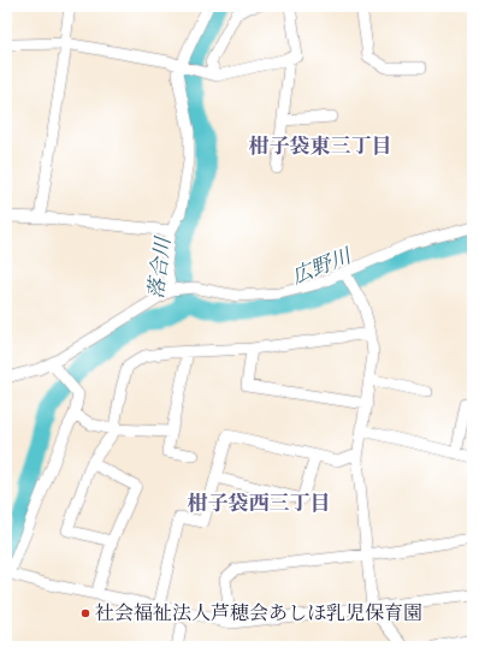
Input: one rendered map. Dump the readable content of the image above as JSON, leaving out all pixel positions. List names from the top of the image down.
{
  "districts": ["柑子袋東三丁目", "柑子袋西三丁目"],
  "water": ["広野川", "落合川"],
  "places": ["社会福祉法人芦穂会あしほ乳児保育園"]
}
